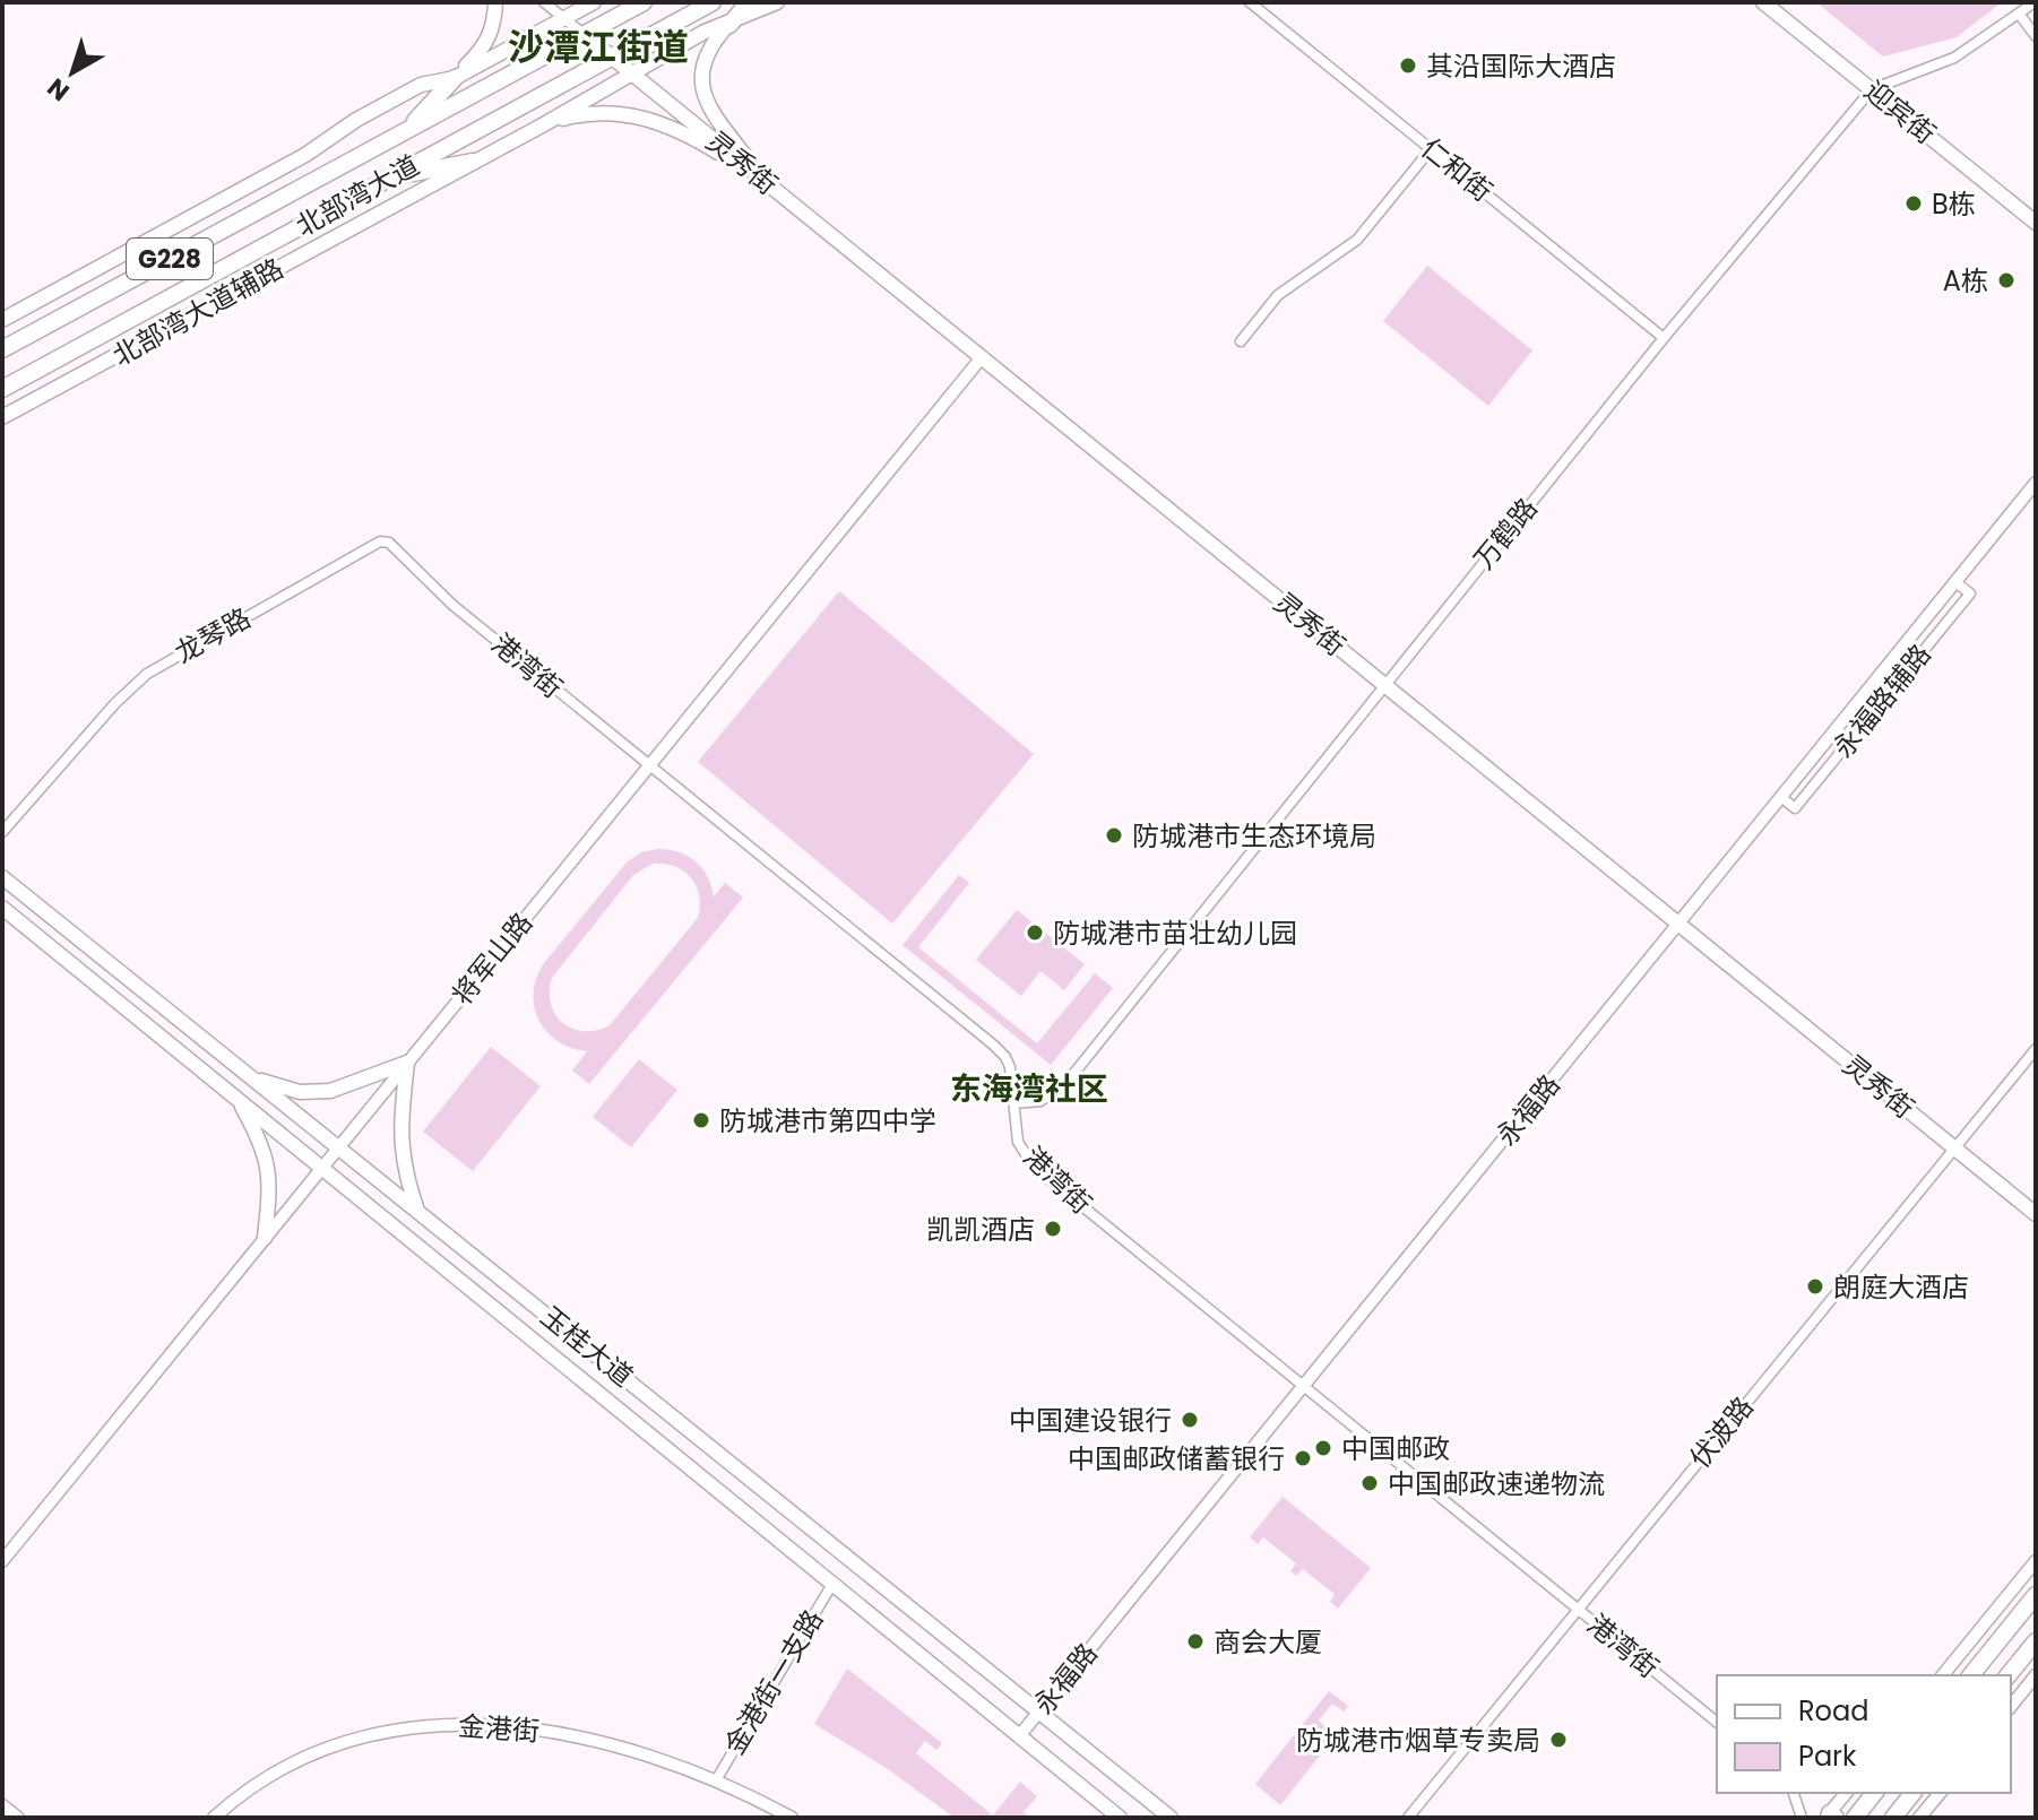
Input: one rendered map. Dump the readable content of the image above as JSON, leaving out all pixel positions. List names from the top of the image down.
{
  "streets": {
    "main road": [
      "迎宾街",
      "灵秀街",
      "北部湾大道",
      "G228",
      "北部湾大道辅路",
      "玉桂大道"
    ],
    "street": [
      "仁和街",
      "万鹤路",
      "龙琴路",
      "港湾街",
      "永福路辅路",
      "将军山路",
      "永福路",
      "伏波路",
      "金港街一支路",
      "金港街"
    ]
  },
  "crossings": [
    ["迎宾街", "万鹤路"],
    ["灵秀街", "北部湾大道"],
    ["灵秀街", "北部湾大道辅路"],
    ["灵秀街", "万鹤路"],
    ["灵秀街", "将军山路"],
    ["灵秀街", "永福路"],
    ["灵秀街", "伏波路"],
    ["仁和街", "万鹤路"],
    ["万鹤路", "港湾街"],
    ["龙琴路", "港湾街"],
    ["港湾街", "将军山路"],
    ["港湾街", "永福路"],
    ["港湾街", "伏波路"],
    ["永福路辅路", "永福路"],
    ["将军山路", "玉桂大道"],
    ["永福路", "玉桂大道"],
    ["玉桂大道", "金港街一支路"],
    ["金港街一支路", "金港街"]
  ],
  "districts": ["沙潭江街道", "东海湾社区"],
  "places": [
    "其沿国际大酒店",
    "B栋",
    "A栋",
    "防城港市生态环境局",
    "防城港市苗壮幼儿园",
    "防城港市第四中学",
    "凯凯酒店",
    "朗庭大酒店",
    "中国建设银行",
    "中国邮政",
    "中国邮政储蓄银行",
    "中国邮政速递物流",
    "商会大厦",
    "防城港市烟草专卖局"
  ],
  "legend": ["Road", "Park"],
  "north": "bottom left"
}
